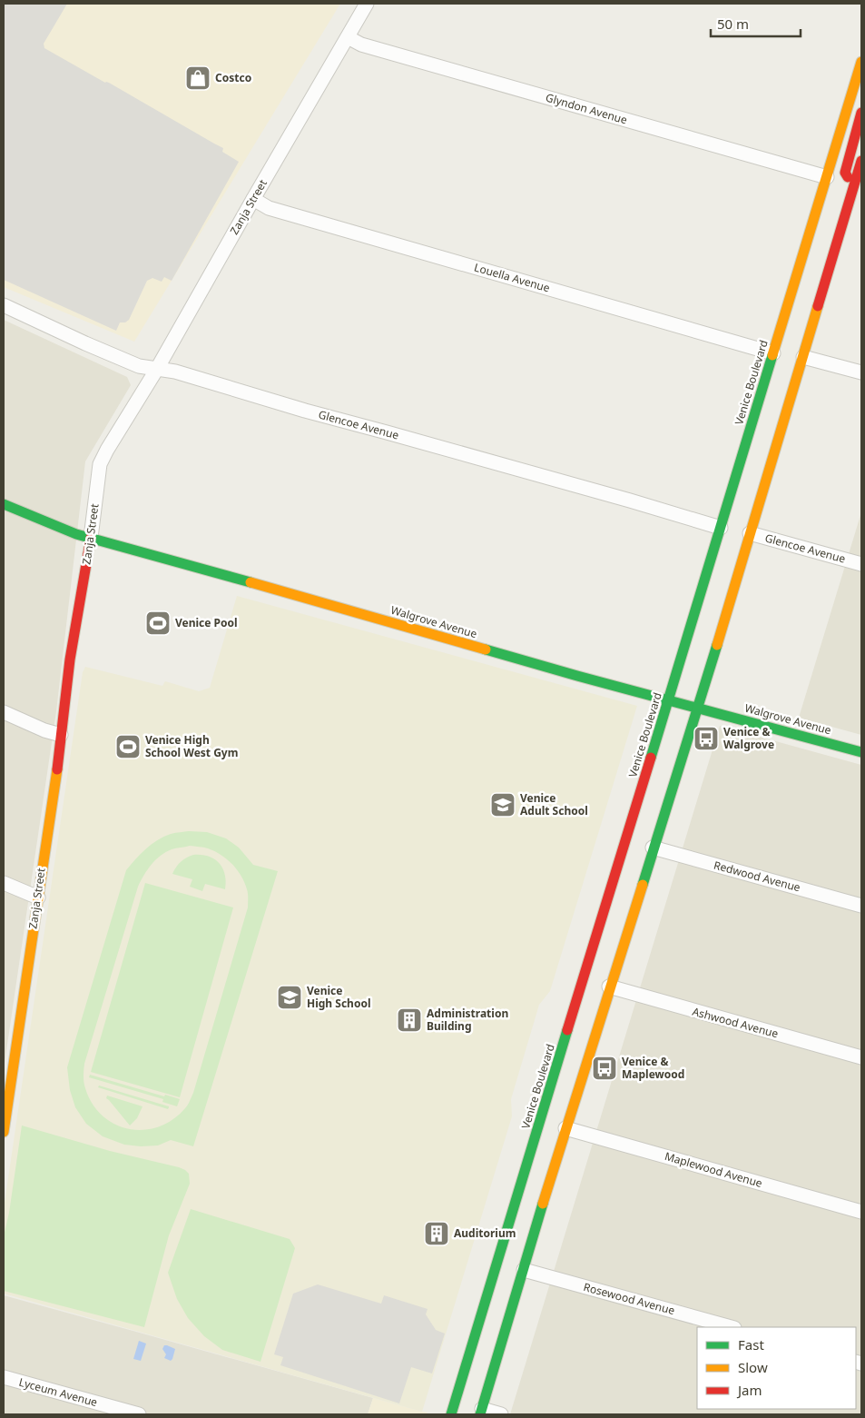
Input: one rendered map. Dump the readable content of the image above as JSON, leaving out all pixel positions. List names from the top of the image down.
{
  "streets": {
    "main road": ["Zanja Street", "Venice Boulevard", "Walgrove Avenue"],
    "street": [
      "Glyndon Avenue",
      "Louella Avenue",
      "Glencoe Avenue",
      "Redwood Avenue",
      "Ashwood Avenue",
      "Maplewood Avenue",
      "Rosewood Avenue",
      "Lyceum Avenue"
    ]
  },
  "crossings": [
    ["Glyndon Avenue", "Zanja Street"],
    ["Glyndon Avenue", "Venice Boulevard"],
    ["Zanja Street", "Louella Avenue"],
    ["Zanja Street", "Glencoe Avenue"],
    ["Zanja Street", "Walgrove Avenue"],
    ["Louella Avenue", "Venice Boulevard"],
    ["Venice Boulevard", "Glencoe Avenue"],
    ["Venice Boulevard", "Walgrove Avenue"]
  ],
  "places": {
    "shop": ["Costco"],
    "sports": ["Venice Pool", "Venice High School West Gym"],
    "bus stop": ["Venice & Walgrove", "Venice & Maplewood"],
    "school or university": ["Venice Adult School", "Venice High School"],
    "building": ["Administration Building", "Auditorium"]
  },
  "legend": ["Fast", "Slow", "Jam"],
  "scale_bar": "50 m"
}
